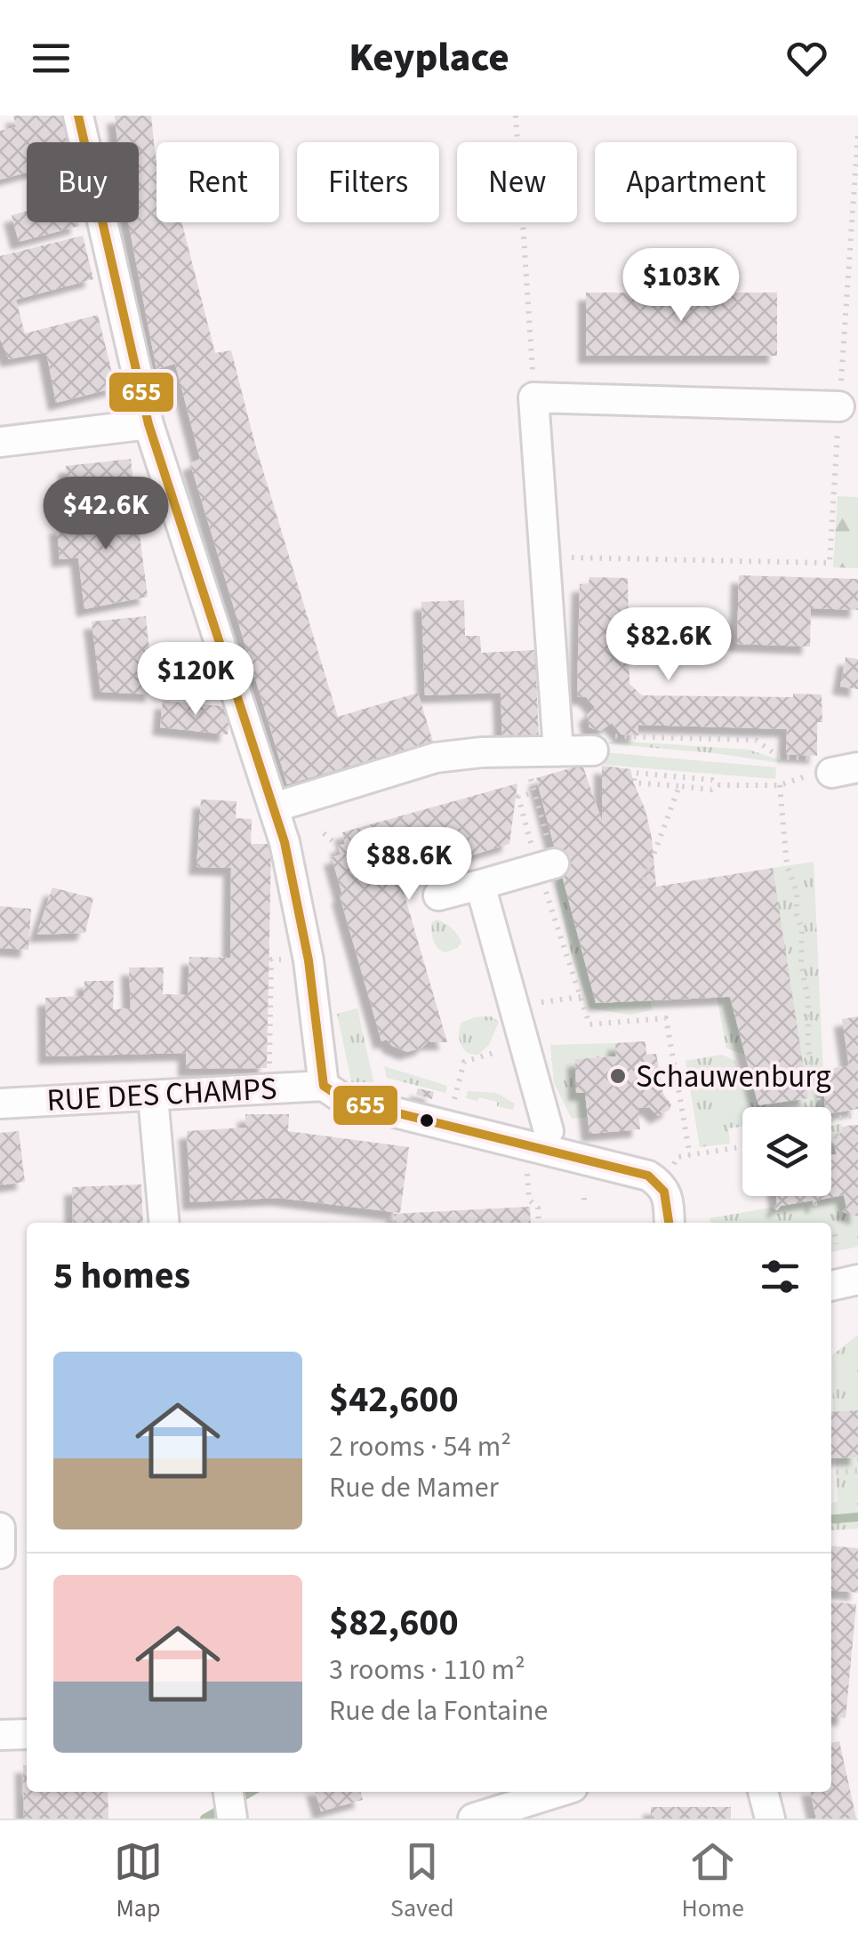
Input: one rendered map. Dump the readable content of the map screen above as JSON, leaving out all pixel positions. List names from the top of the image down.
{
  "streets": {
    "street": ["RUE DES CHAMPS"]
  },
  "places": ["Schauwenburg"],
  "lines": ["transit line 655"],
  "page": {
    "header": "Keyplace",
    "chip": [
      "Buy",
      "Rent",
      "Filters",
      "New",
      "Apartment"
    ],
    "price": [
      "$103K",
      "$42.6K",
      "$82.6K",
      "$120K",
      "$88.6K"
    ],
    "heading": "5 homes",
    "list": [
      {
        "name": "$42,600",
        "note": "2 rooms · 54 m² · Rue de Mamer"
      },
      {
        "name": "$82,600",
        "note": "3 rooms · 110 m² · Rue de la Fontaine"
      }
    ],
    "tabs": ["Map", "Saved", "Home"]
  }
}
